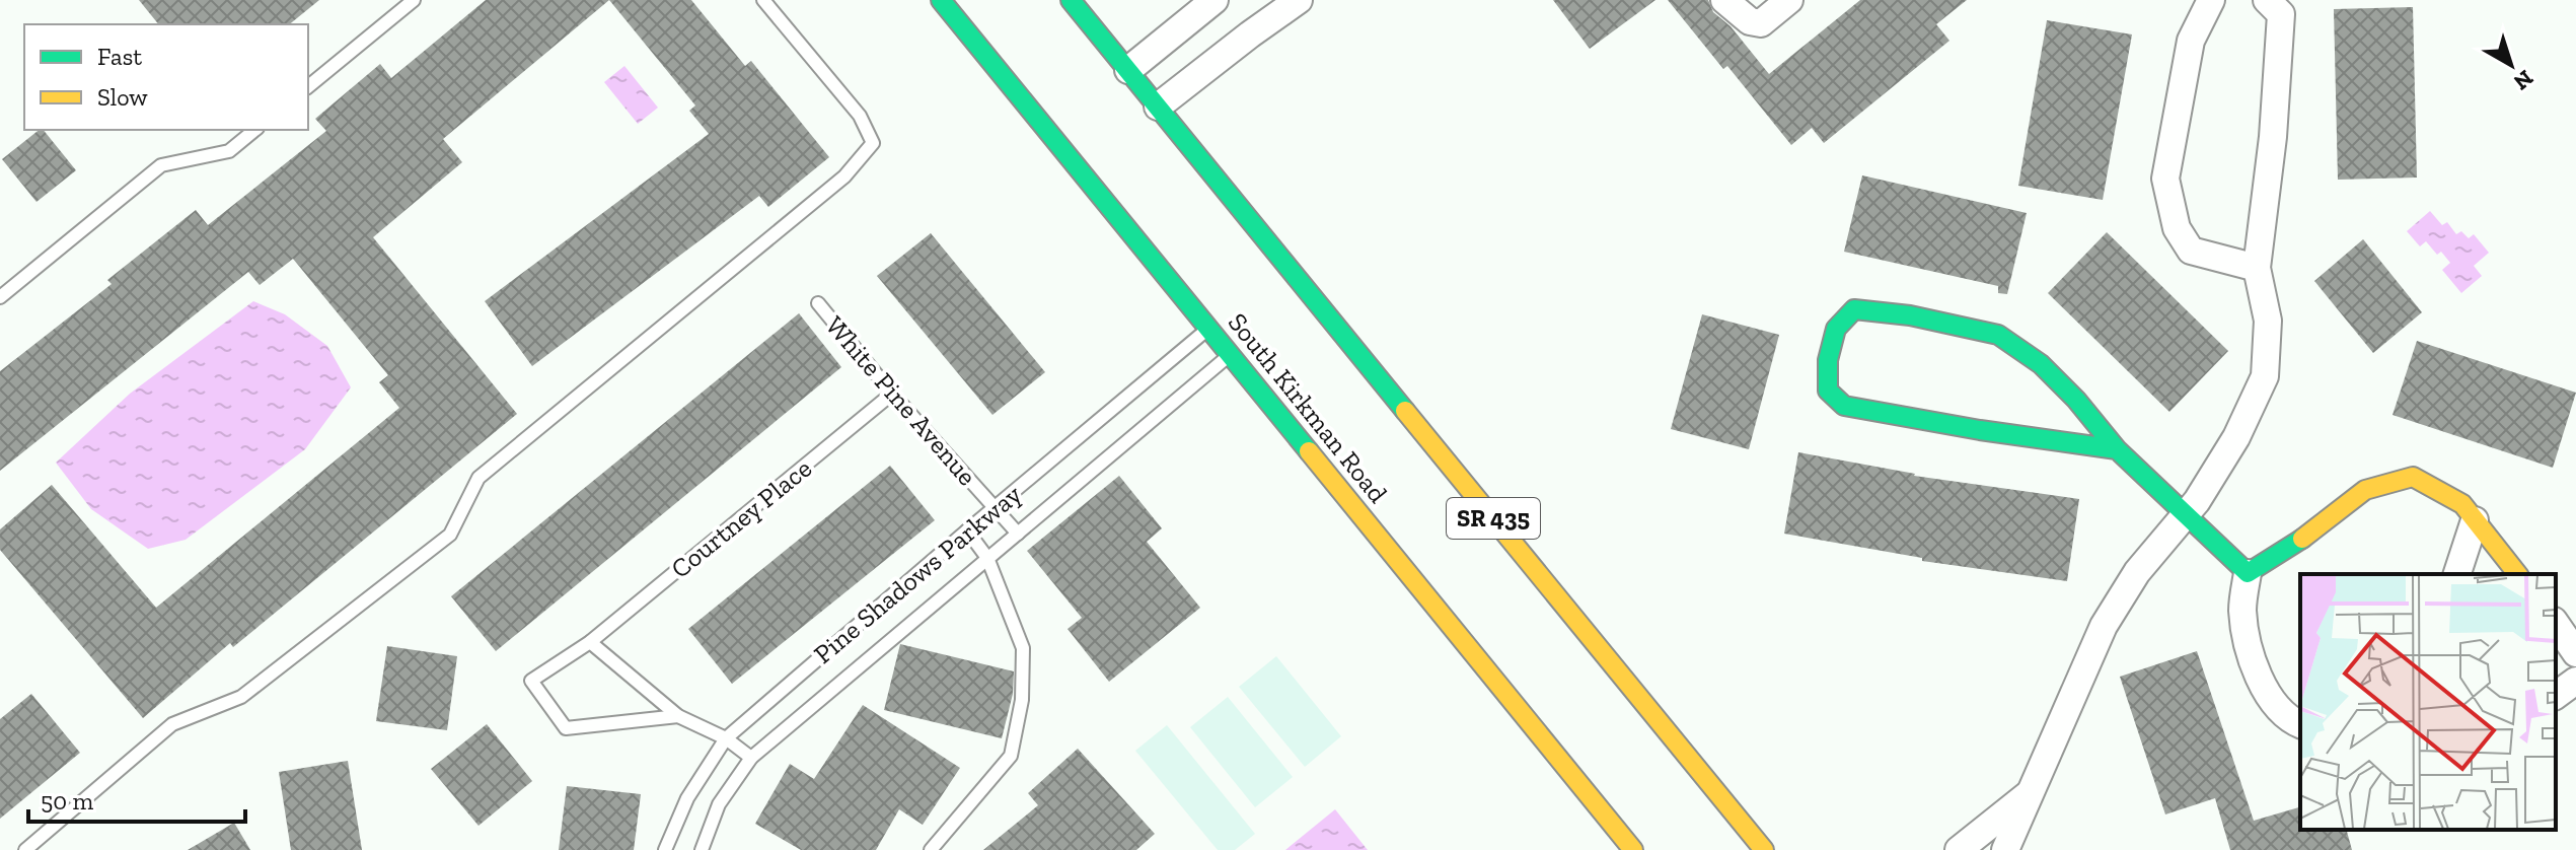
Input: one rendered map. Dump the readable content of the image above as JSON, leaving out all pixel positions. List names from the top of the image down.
{
  "streets": {
    "main road": ["South Kirkman Road", "SR 435"],
    "lane": ["White Pine Avenue", "Courtney Place", "Pine Shadows Parkway"]
  },
  "crossings": [
    ["White Pine Avenue", "Courtney Place"],
    ["White Pine Avenue", "Pine Shadows Parkway"],
    ["South Kirkman Road", "Pine Shadows Parkway"]
  ],
  "legend": ["Fast", "Slow"],
  "scale_bar": "50 m",
  "north": "bottom right"
}
